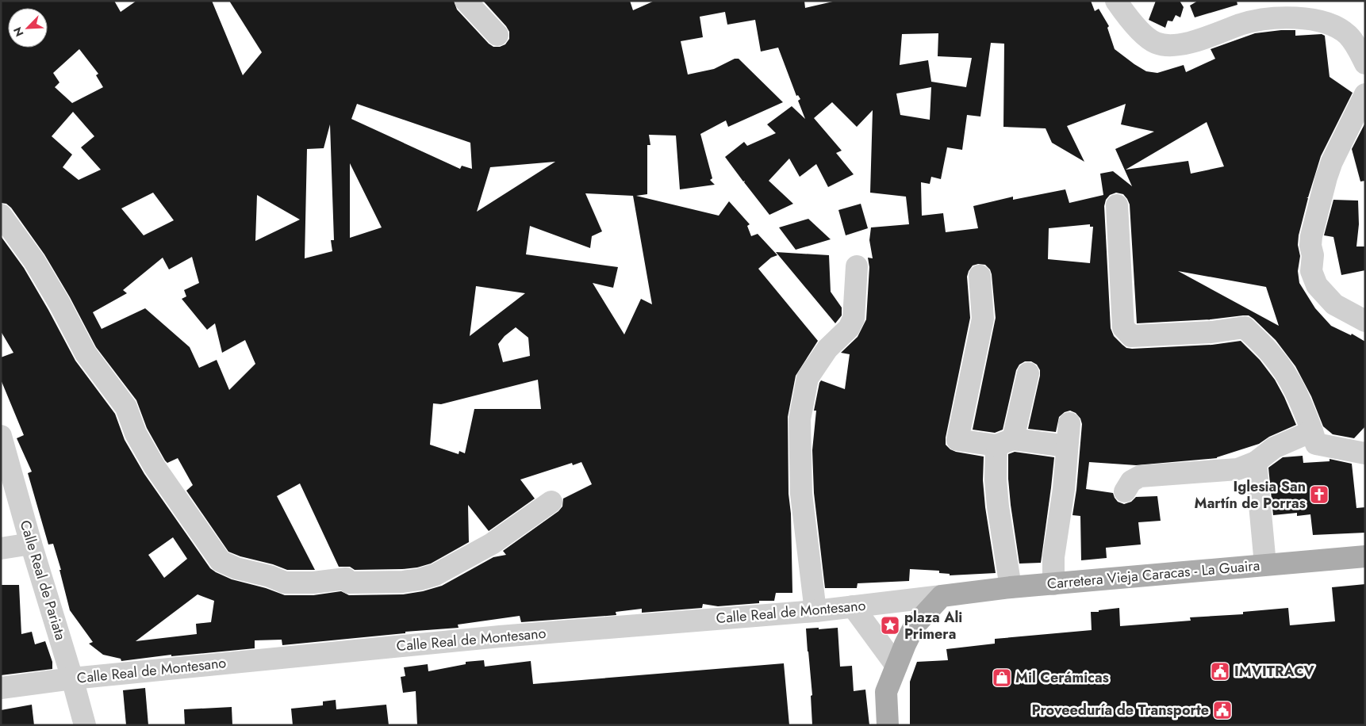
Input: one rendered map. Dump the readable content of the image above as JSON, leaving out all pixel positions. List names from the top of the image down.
{
  "streets": {
    "main road": ["Carretera Vieja Caracas - La Guaira"],
    "street": ["Calle Real de Pariata", "Calle Real de Montesano"]
  },
  "crossings": [
    ["Carretera Vieja Caracas - La Guaira", "Calle Real de Montesano"],
    ["Calle Real de Pariata", "Calle Real de Montesano"]
  ],
  "places": {
    "church": ["Iglesia San Martín de Porras"],
    "place": ["plaza Ali Primera"],
    "public building": ["IMVITRACV", "Proveeduría de Transporte"],
    "shop": ["Mil Cerámicas"]
  },
  "north": "bottom left"
}
